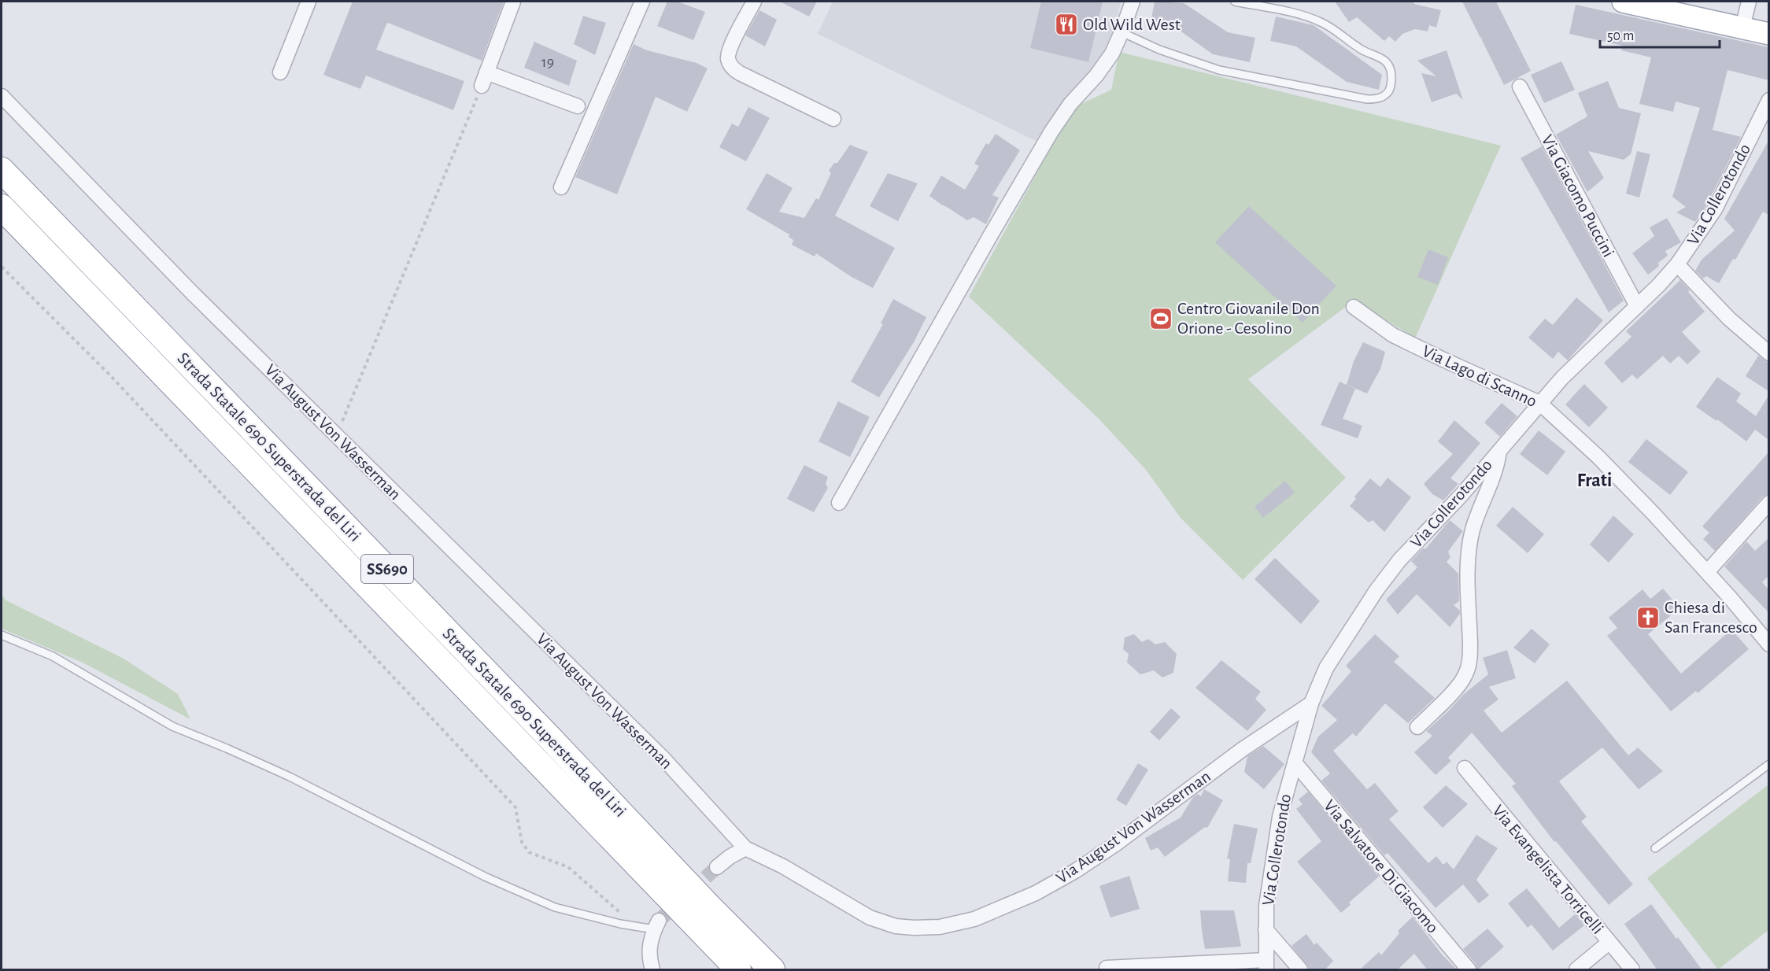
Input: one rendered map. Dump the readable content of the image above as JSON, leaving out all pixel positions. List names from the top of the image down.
{
  "streets": {
    "highway": ["Strada Statale 690 Superstrada del Liri", "SS690"],
    "street": [
      "Via Collerotondo",
      "Via Giacomo Puccini",
      "Via Lago di Scanno",
      "Via August Von Wasserman",
      "Via Salvatore Di Giacomo",
      "Via Evangelista Torricelli"
    ]
  },
  "crossings": [
    ["Via Collerotondo", "Via Giacomo Puccini"],
    ["Via Collerotondo", "Via Lago di Scanno"],
    ["Via Collerotondo", "Via August Von Wasserman"],
    ["Via Collerotondo", "Via Salvatore Di Giacomo"]
  ],
  "districts": ["Frati"],
  "places": {
    "restaurant": ["Old Wild West"],
    "sports": ["Centro Giovanile Don Orione - Cesolino"],
    "church": ["Chiesa di San Francesco"]
  },
  "house_numbers": ["19"],
  "scale_bar": "50 m"
}
